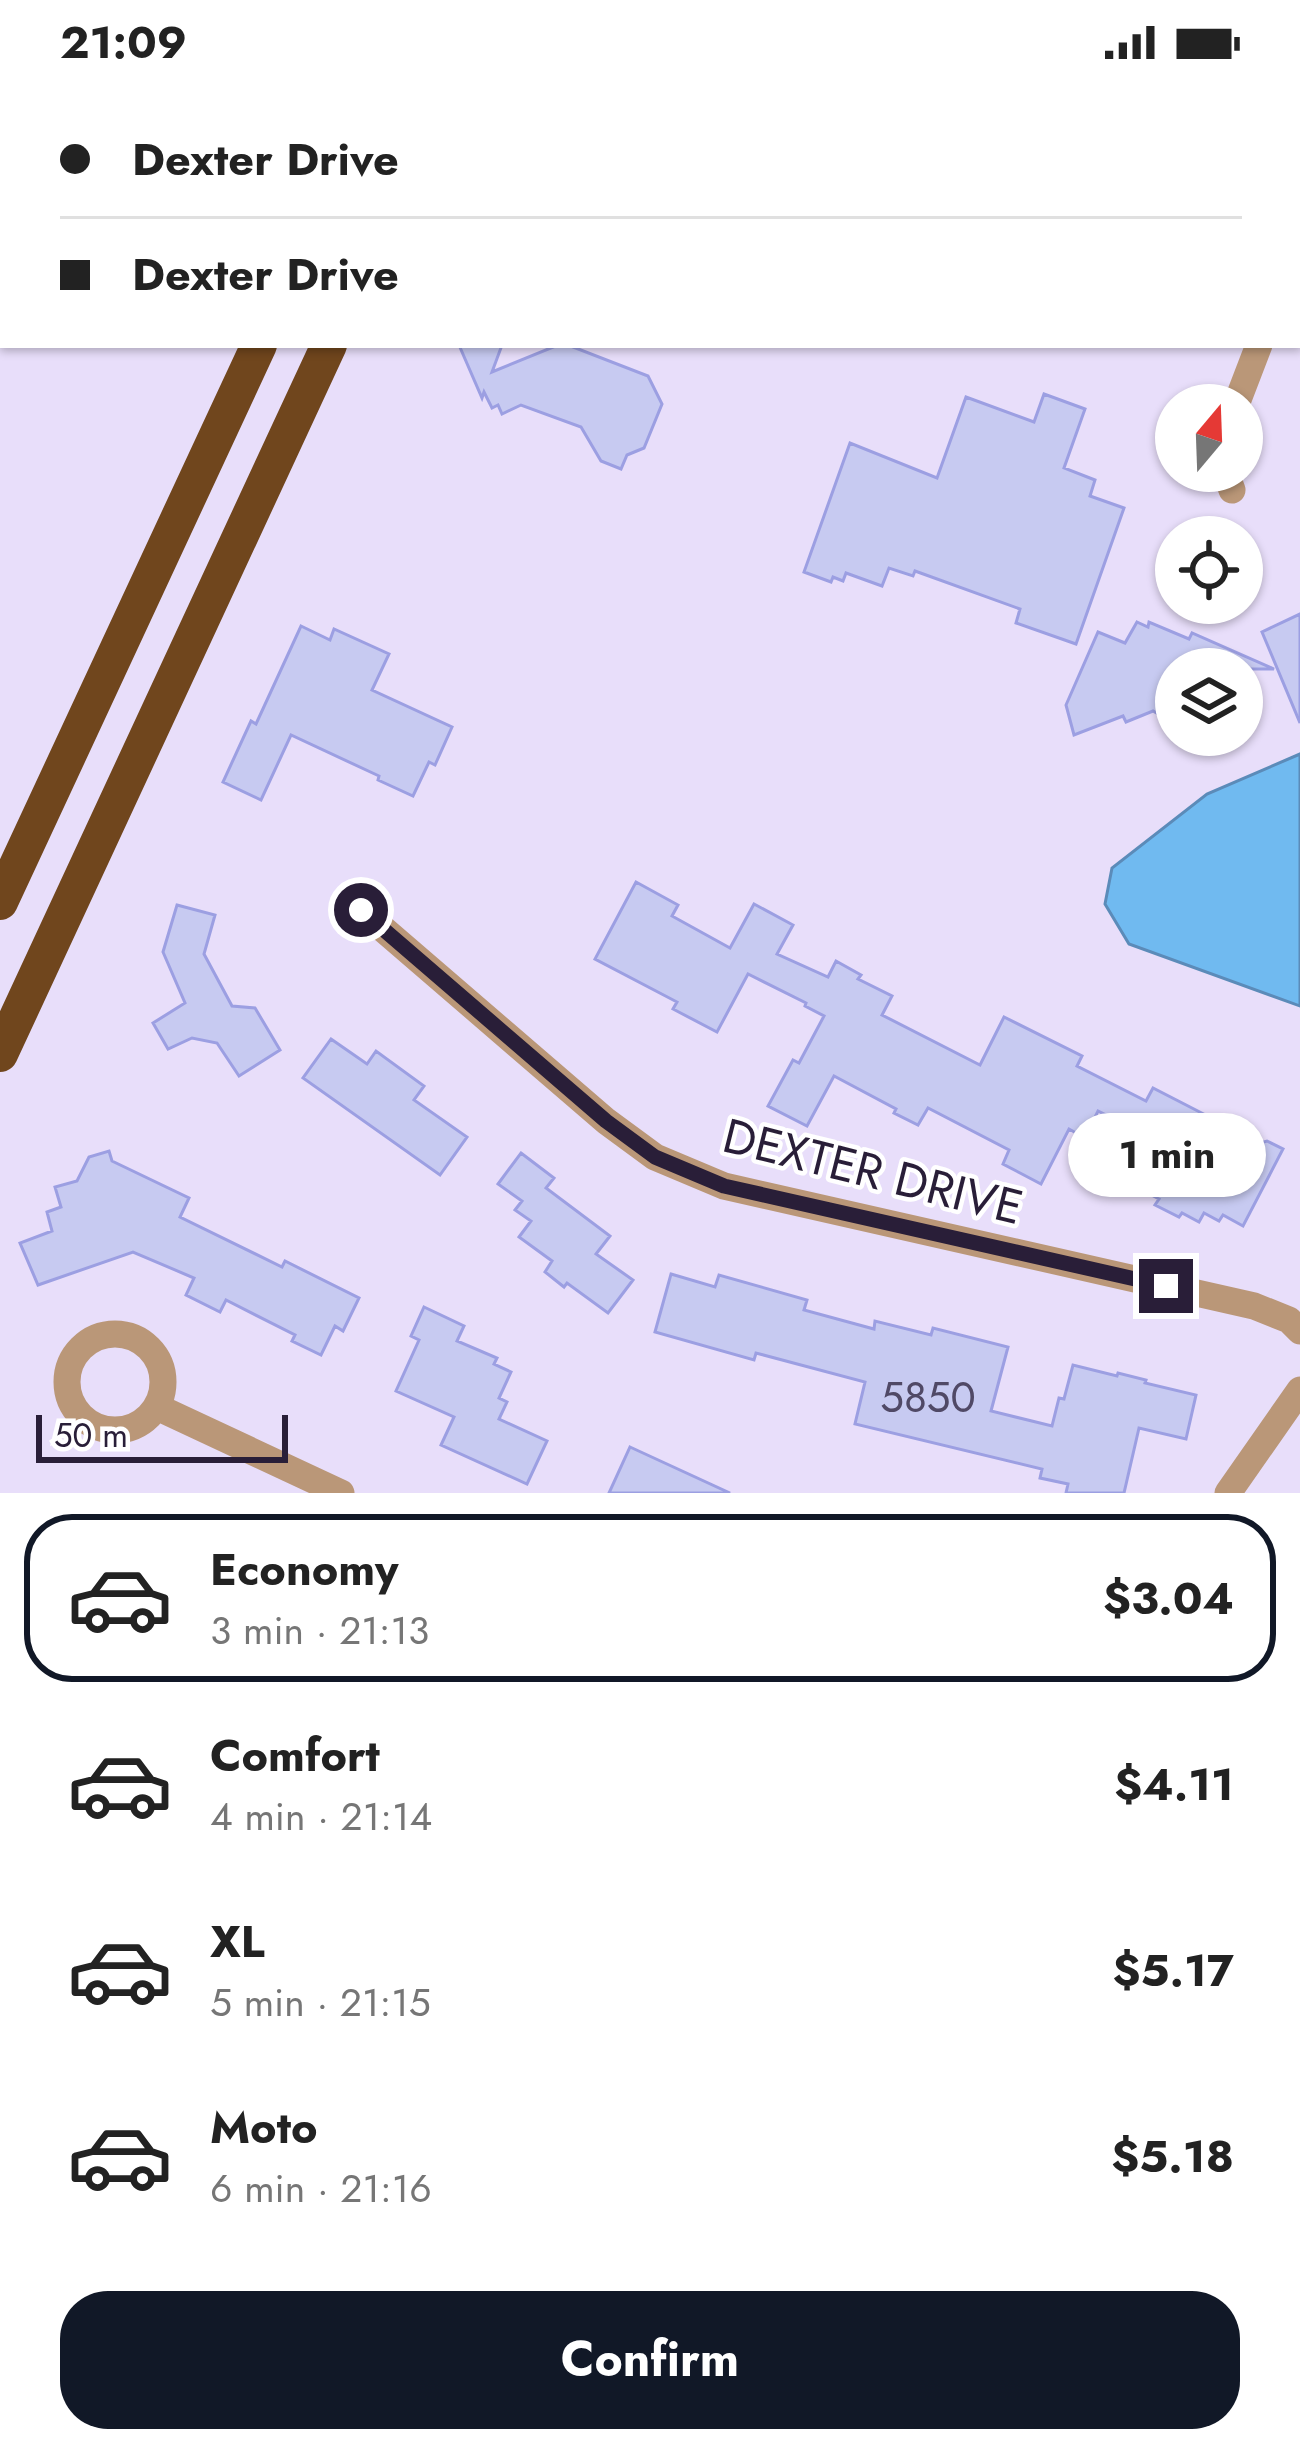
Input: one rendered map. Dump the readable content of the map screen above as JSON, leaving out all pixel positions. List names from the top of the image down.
{
  "streets": {
    "street": ["DEXTER DRIVE"]
  },
  "house_numbers": ["5850"],
  "scale_bar": "50 m",
  "north": "top",
  "page": {
    "status": "21:09",
    "banner": ["Dexter Drive", "Dexter Drive"],
    "bubble": "1 min",
    "scale": "50 m",
    "list": [
      {
        "name": "Economy",
        "note": "3 min · 21:13",
        "value": "$3.04"
      },
      {
        "name": "Comfort",
        "note": "4 min · 21:14",
        "value": "$4.11"
      },
      {
        "name": "XL",
        "note": "5 min · 21:15",
        "value": "$5.17"
      },
      {
        "name": "Moto",
        "note": "6 min · 21:16",
        "value": "$5.18"
      }
    ],
    "buttons": "Confirm"
  }
}
